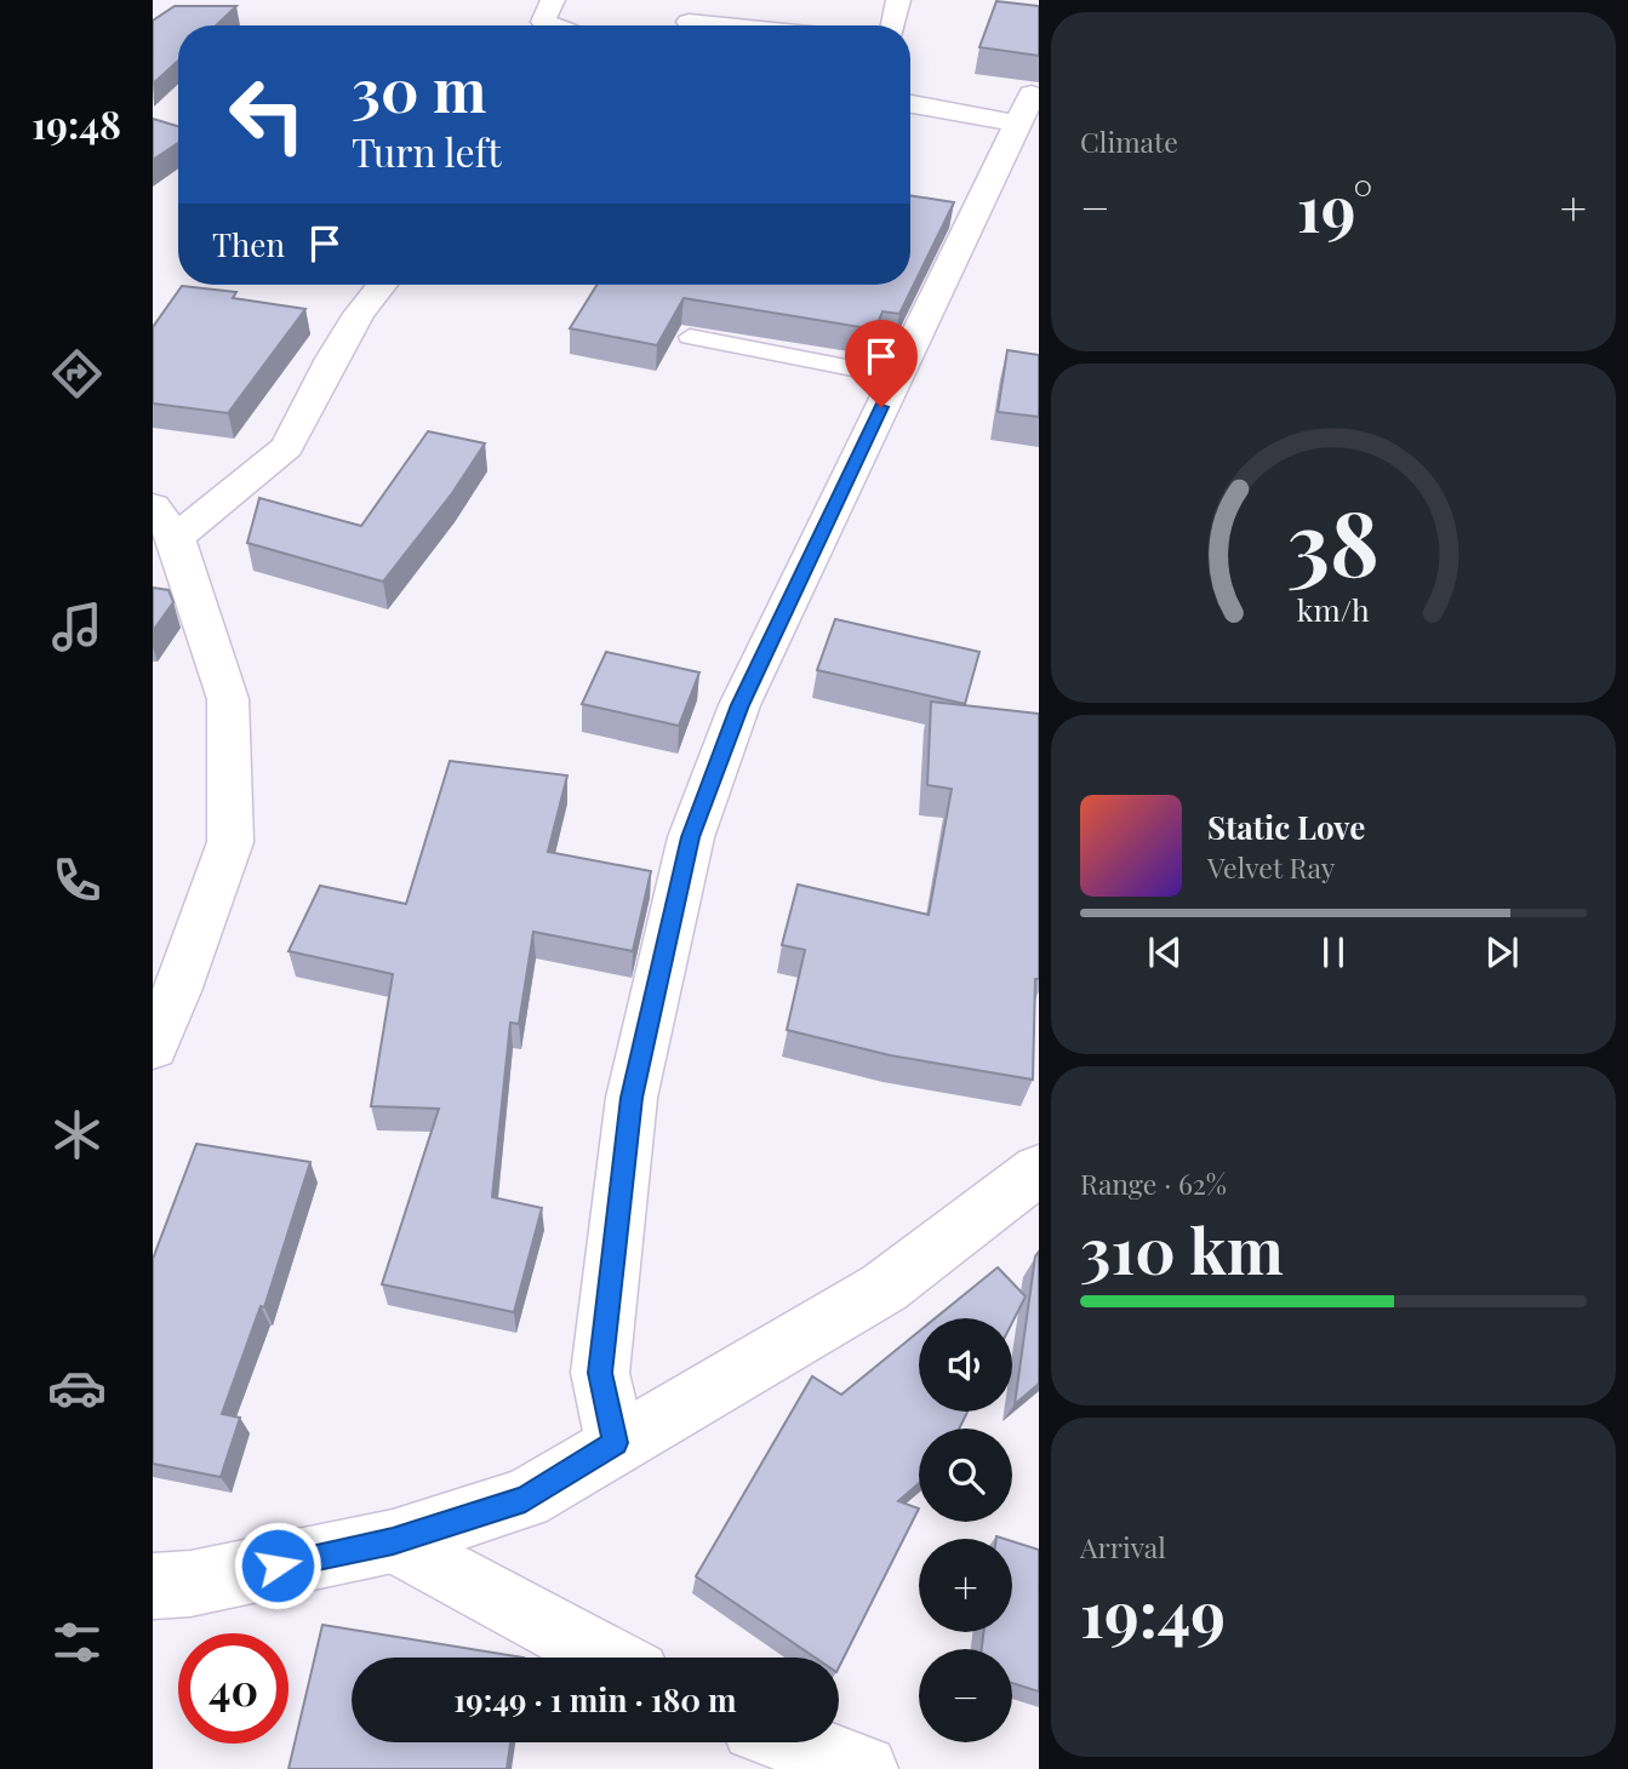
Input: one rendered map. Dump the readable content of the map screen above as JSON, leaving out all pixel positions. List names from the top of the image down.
{
  "page": {
    "tabs": "19:48",
    "tile": [
      "Climate",
      ["Range · 62%", "310 km"],
      ["Arrival", "19:49"]
    ],
    "turn": ["30 m", "Turn left"],
    "heat": ["−", "19°", "+"],
    "then": "Then",
    "song": ["Static Love", "Velvet Ray"],
    "map_buttons": ["+", "−"],
    "limit": "40",
    "trip": "19:49 · 1 min · 180 m",
    "gauge": ["38", "km/h"]
  }
}
